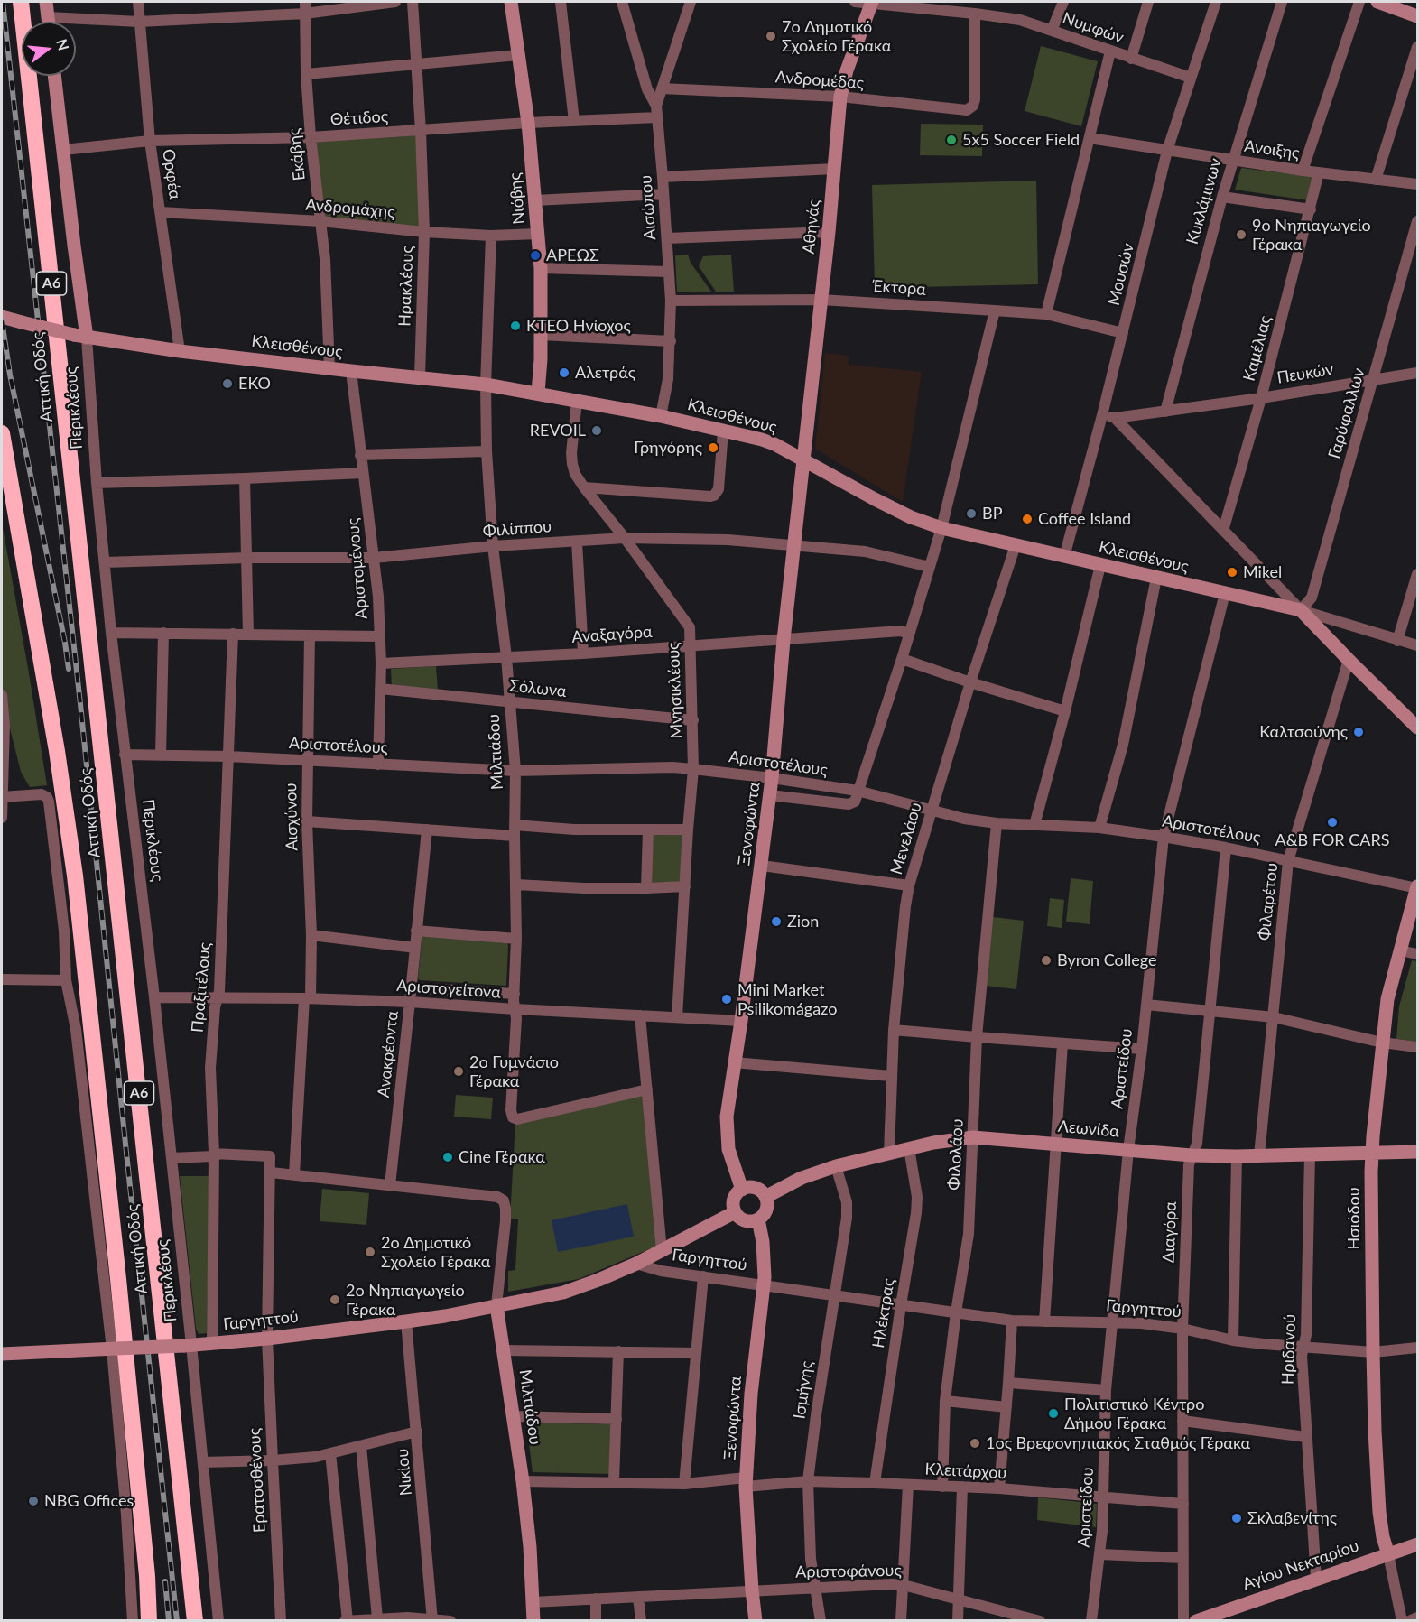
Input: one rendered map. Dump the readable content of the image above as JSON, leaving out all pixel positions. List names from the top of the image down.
{
  "streets": {
    "highway": ["Α6", "Αττική Οδός"],
    "street": [
      "Νυμφών",
      "Ανδρομέδας",
      "Θέτιδος",
      "Άνοιξης",
      "Εκάβης",
      "Ορφέα",
      "Νιόβης",
      "Κυκλάμινων",
      "Αισώπου",
      "Ανδρομάχης",
      "Αθηνάς",
      "Μουσών",
      "Ηρακλέους",
      "Έκτορα",
      "Κλεισθένους",
      "Καμέλιας",
      "Πευκών",
      "Περικλέους",
      "Γαρύφαλλων",
      "Φιλίππου",
      "Αριστομένους",
      "Αναξαγόρα",
      "Σόλωνα",
      "Μνησικλέους",
      "Αριστοτέλους",
      "Μιλτιάδου",
      "Αισχύνου",
      "Ξενοφώντα",
      "Μενελάου",
      "Φιλαρέτου",
      "Πραξιτέλους",
      "Αριστογείτονα",
      "Ανακρέοντα",
      "Αριστείδου",
      "Λεωνίδα",
      "Φιλολάου",
      "Ησιόδου",
      "Διαγόρα",
      "Γαργηττού",
      "Ηλέκτρας",
      "Ηριδανού",
      "Ισμήνης",
      "Κλειτάρχου",
      "Νικίου",
      "Ερατοσθένους",
      "Αγίου Νεκταρίου",
      "Αριστοφάνους"
    ]
  },
  "crossings": [
    ["Νυμφών", "Ανδρομέδας"],
    ["Νυμφών", "Αθηνάς"],
    ["Νυμφών", "Μουσών"],
    ["Ανδρομέδας", "Αισώπου"],
    ["Ανδρομέδας", "Αθηνάς"],
    ["Θέτιδος", "Εκάβης"],
    ["Θέτιδος", "Ορφέα"],
    ["Θέτιδος", "Νιόβης"],
    ["Θέτιδος", "Αισώπου"],
    ["Θέτιδος", "Ηρακλέους"],
    ["Θέτιδος", "Περικλέους"],
    ["Άνοιξης", "Κυκλάμινων"],
    ["Άνοιξης", "Μουσών"],
    ["Άνοιξης", "Καμέλιας"],
    ["Εκάβης", "Ανδρομάχης"],
    ["Εκάβης", "Κλεισθένους"],
    ["Ορφέα", "Ανδρομάχης"],
    ["Ορφέα", "Κλεισθένους"],
    ["Νιόβης", "Ανδρομάχης"],
    ["Νιόβης", "Κλεισθένους"],
    ["Κυκλάμινων", "Πευκών"],
    ["Αισώπου", "Έκτορα"],
    ["Αισώπου", "Κλεισθένους"],
    ["Ανδρομάχης", "Ηρακλέους"],
    ["Ανδρομάχης", "Μιλτιάδου"],
    ["Αθηνάς", "Έκτορα"],
    ["Αθηνάς", "Κλεισθένους"],
    ["Αθηνάς", "Ξενοφώντα"],
    ["Μουσών", "Έκτορα"],
    ["Μουσών", "Κλεισθένους"],
    ["Μουσών", "Πευκών"],
    ["Ηρακλέους", "Κλεισθένους"],
    ["Κλεισθένους", "Περικλέους"],
    ["Κλεισθένους", "Γαρύφαλλων"],
    ["Κλεισθένους", "Αριστομένους"],
    ["Κλεισθένους", "Μνησικλέους"],
    ["Κλεισθένους", "Μιλτιάδου"],
    ["Κλεισθένους", "Ξενοφώντα"],
    ["Κλεισθένους", "Μενελάου"],
    ["Κλεισθένους", "Αριστείδου"],
    ["Καμέλιας", "Πευκών"],
    ["Πευκών", "Γαρύφαλλων"],
    ["Περικλέους", "Φιλίππου"],
    ["Περικλέους", "Αριστοτέλους"],
    ["Περικλέους", "Αριστογείτονα"],
    ["Περικλέους", "Γαργηττού"],
    ["Φιλίππου", "Αριστομένους"],
    ["Φιλίππου", "Μνησικλέους"],
    ["Φιλίππου", "Μιλτιάδου"],
    ["Φιλίππου", "Ξενοφώντα"],
    ["Αριστομένους", "Αναξαγόρα"],
    ["Αριστομένους", "Σόλωνα"],
    ["Αριστομένους", "Αριστοτέλους"],
    ["Αναξαγόρα", "Μνησικλέους"],
    ["Αναξαγόρα", "Μιλτιάδου"],
    ["Αναξαγόρα", "Ξενοφώντα"],
    ["Σόλωνα", "Μνησικλέους"],
    ["Σόλωνα", "Μιλτιάδου"],
    ["Μνησικλέους", "Αριστοτέλους"],
    ["Μνησικλέους", "Αριστογείτονα"],
    ["Αριστοτέλους", "Μιλτιάδου"],
    ["Αριστοτέλους", "Αισχύνου"],
    ["Αριστοτέλους", "Ξενοφώντα"],
    ["Αριστοτέλους", "Μενελάου"],
    ["Αριστοτέλους", "Φιλαρέτου"],
    ["Αριστοτέλους", "Πραξιτέλους"],
    ["Αριστοτέλους", "Αριστείδου"],
    ["Αριστοτέλους", "Φιλολάου"],
    ["Αριστοτέλους", "Ησιόδου"],
    ["Αριστοτέλους", "Διαγόρα"],
    ["Μιλτιάδου", "Αριστογείτονα"],
    ["Μιλτιάδου", "Ανακρέοντα"],
    ["Μιλτιάδου", "Γαργηττού"],
    ["Μιλτιάδου", "Κλειτάρχου"],
    ["Μιλτιάδου", "Αριστοφάνους"],
    ["Αισχύνου", "Αριστογείτονα"],
    ["Ξενοφώντα", "Αριστογείτονα"],
    ["Ξενοφώντα", "Λεωνίδα"],
    ["Ξενοφώντα", "Γαργηττού"],
    ["Ξενοφώντα", "Κλειτάρχου"],
    ["Ξενοφώντα", "Αριστοφάνους"],
    ["Μενελάου", "Λεωνίδα"],
    ["Φιλαρέτου", "Λεωνίδα"],
    ["Πραξιτέλους", "Αριστογείτονα"],
    ["Πραξιτέλους", "Γαργηττού"],
    ["Πραξιτέλους", "Ερατοσθένους"],
    ["Αριστογείτονα", "Ανακρέοντα"],
    ["Αριστείδου", "Λεωνίδα"],
    ["Αριστείδου", "Γαργηττού"],
    ["Αριστείδου", "Κλειτάρχου"],
    ["Λεωνίδα", "Φιλολάου"],
    ["Λεωνίδα", "Ησιόδου"],
    ["Λεωνίδα", "Διαγόρα"],
    ["Λεωνίδα", "Ηλέκτρας"],
    ["Λεωνίδα", "Ηριδανού"],
    ["Λεωνίδα", "Ισμήνης"],
    ["Φιλολάου", "Γαργηττού"],
    ["Φιλολάου", "Κλειτάρχου"],
    ["Ησιόδου", "Γαργηττού"],
    ["Ησιόδου", "Αγίου Νεκταρίου"],
    ["Διαγόρα", "Γαργηττού"],
    ["Διαγόρα", "Κλειτάρχου"],
    ["Γαργηττού", "Ηλέκτρας"],
    ["Γαργηττού", "Ηριδανού"],
    ["Γαργηττού", "Ισμήνης"],
    ["Γαργηττού", "Νικίου"],
    ["Γαργηττού", "Ερατοσθένους"],
    ["Ηλέκτρας", "Κλειτάρχου"],
    ["Ηριδανού", "Αγίου Νεκταρίου"],
    ["Ισμήνης", "Κλειτάρχου"],
    ["Ισμήνης", "Αριστοφάνους"]
  ],
  "places": [
    "7o Δημοτικό Σχολείο Γέρακα",
    "5x5 Soccer Field",
    "9ο Νηπιαγωγείο Γέρακα",
    "ΑΡΕΩΣ",
    "ΚΤΕΟ Hνίοχος",
    "Αλετράς",
    "ΕΚΟ",
    "REVOIL",
    "Γρηγόρης",
    "BP",
    "Coffee Island",
    "Mikel",
    "Καλτσούνης",
    "A&B FOR CARS",
    "Zion",
    "Byron College",
    "Mini Market Psilikomágazo",
    "2ο Γυμνάσιο Γέρακα",
    "Cine Γέρακα",
    "2ο Δημοτικό Σχολείο Γέρακα",
    "2ο Νηπιαγωγείο Γέρακα",
    "Πολιτιστικό Κέντρο Δήμου Γέρακα",
    "1ος Βρεφονηπιακός Σταθμός Γέρακα",
    "NBG Offices",
    "Σκλαβενίτης"
  ],
  "north": "right"
}
